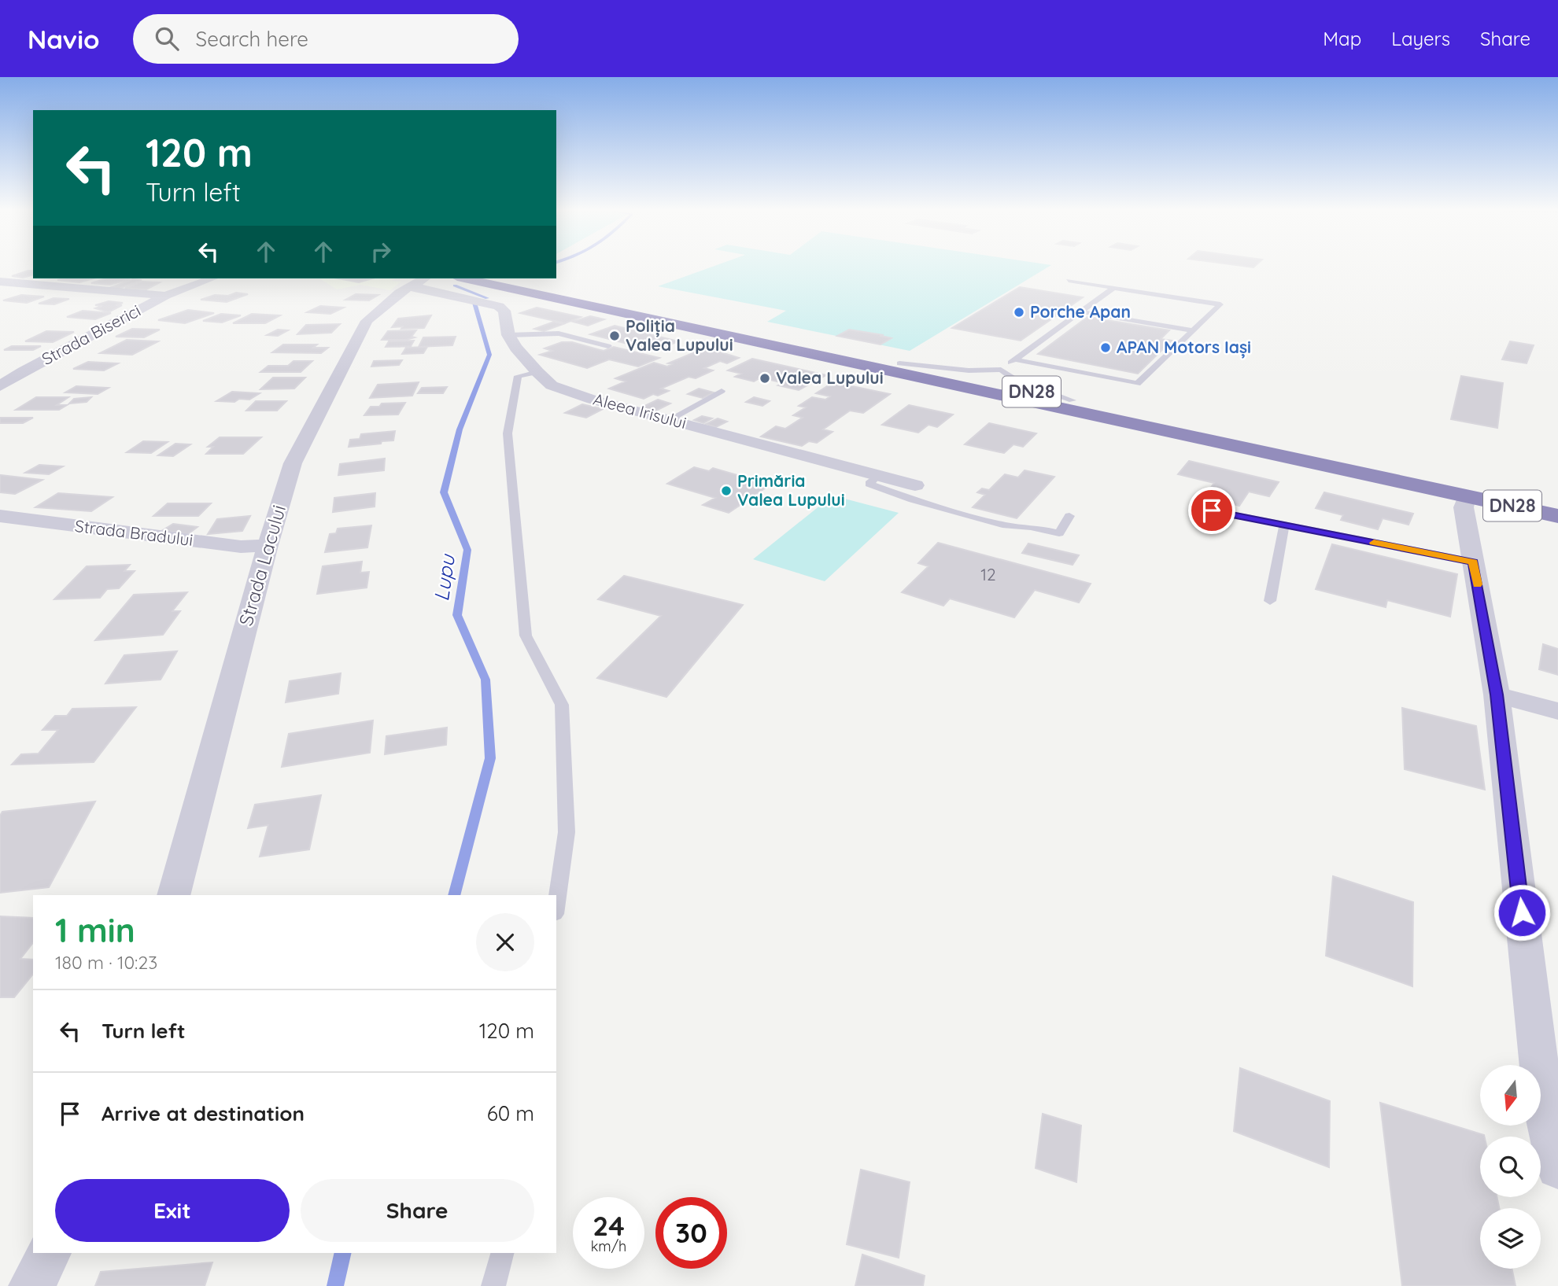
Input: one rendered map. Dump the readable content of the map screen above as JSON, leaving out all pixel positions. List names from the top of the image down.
{
  "streets": {
    "highway": ["DN28"],
    "street": [
      "Strada Biserici",
      "Aleea Irisului",
      "Strada Bradului",
      "Strada Lacului"
    ]
  },
  "crossings": [
    ["Aleea Irisului", "Strada Lacului"],
    ["Strada Bradului", "Strada Lacului"]
  ],
  "water": ["Lupu"],
  "places": [
    "Porche Apan",
    "Poliția Valea Lupului",
    "APAN Motors Iași",
    "Valea Lupului",
    "Primăria Valea Lupului"
  ],
  "house_numbers": ["12"],
  "north": "bottom",
  "page": {
    "header": "Navio",
    "search": "Search here",
    "nav": ["Map", "Layers", "Share"],
    "turn": ["120 m", "Turn left"],
    "heading": ["1 min", "180 m · 10:23"],
    "list": [
      {
        "name": "Turn left",
        "value": "120 m"
      },
      {
        "name": "Arrive at destination",
        "value": "60 m"
      }
    ],
    "buttons": ["Exit", "Share"],
    "speed": "24 km/h",
    "limit": "30"
  }
}
